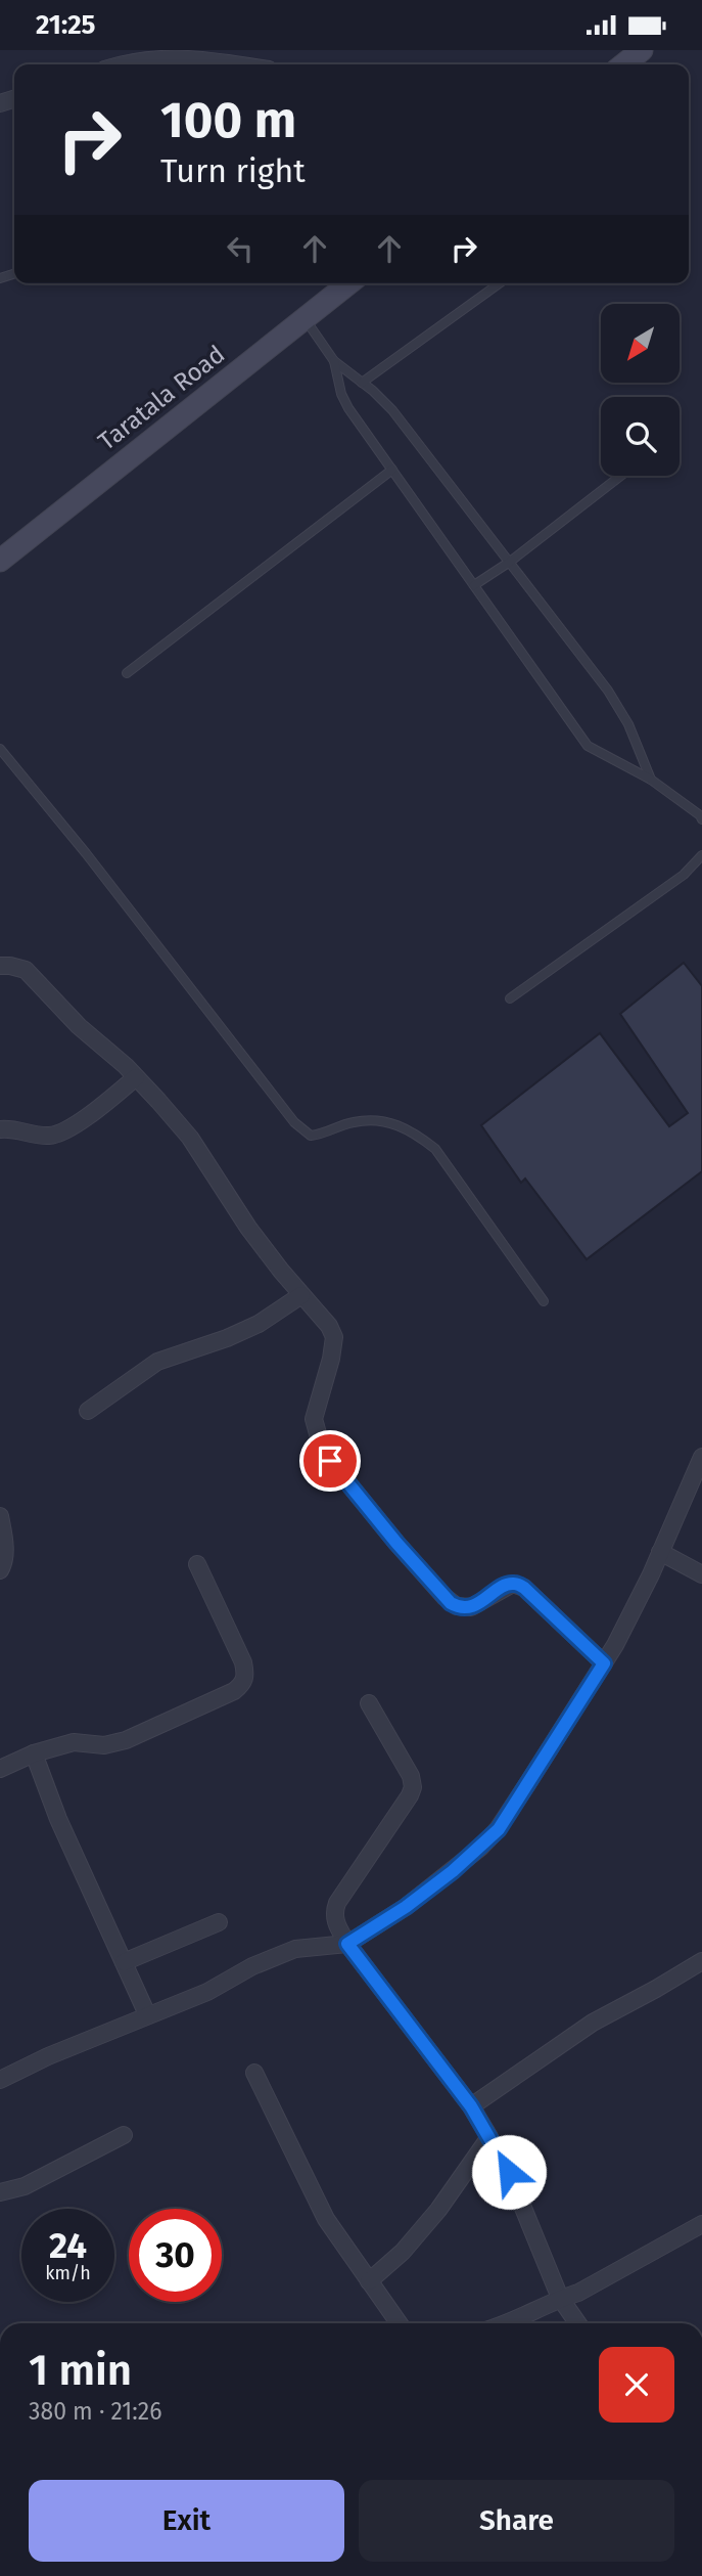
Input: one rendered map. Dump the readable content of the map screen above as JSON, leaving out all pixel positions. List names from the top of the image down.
{
  "streets": {
    "street": ["Taratala Road"]
  },
  "north": "bottom left",
  "page": {
    "status": "21:25",
    "turn": ["100 m", "Turn right"],
    "speed": "24 km/h",
    "limit": "30",
    "heading": ["1 min", "380 m · 21:26"],
    "buttons": ["Exit", "Share"]
  }
}
